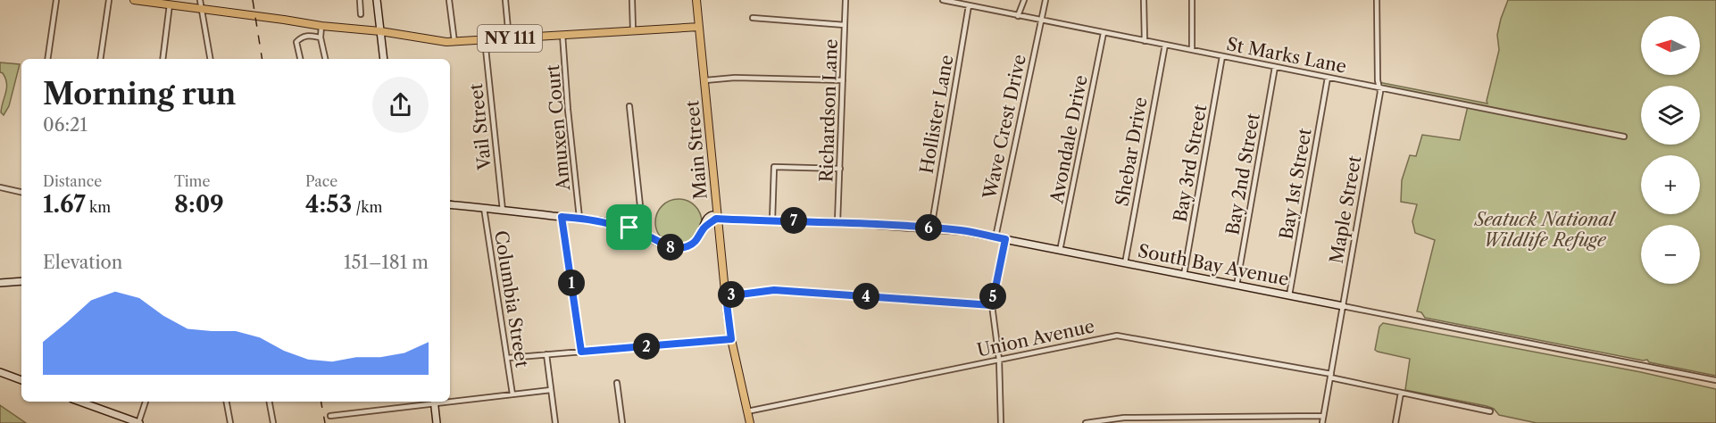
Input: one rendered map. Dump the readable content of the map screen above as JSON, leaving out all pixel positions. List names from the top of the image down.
{
  "streets": {
    "main road": ["NY 111", "Main Street"],
    "street": [
      "St Marks Lane",
      "Richardson Lane",
      "Hollister Lane",
      "Vail Street",
      "Wave Crest Drive",
      "Amuxen Court",
      "Avondale Drive",
      "Shebar Drive",
      "Bay 3rd Street",
      "Bay 2nd Street",
      "Bay 1st Street",
      "Maple Street",
      "South Bay Avenue",
      "Columbia Street",
      "Union Avenue"
    ]
  },
  "crossings": [
    ["NY 111", "Vail Street"],
    ["NY 111", "Amuxen Court"],
    ["NY 111", "Main Street"],
    ["St Marks Lane", "Hollister Lane"],
    ["St Marks Lane", "Wave Crest Drive"],
    ["St Marks Lane", "Avondale Drive"],
    ["St Marks Lane", "Shebar Drive"],
    ["St Marks Lane", "Bay 3rd Street"],
    ["St Marks Lane", "Bay 2nd Street"],
    ["St Marks Lane", "Bay 1st Street"],
    ["St Marks Lane", "Maple Street"],
    ["Richardson Lane", "South Bay Avenue"],
    ["Hollister Lane", "South Bay Avenue"],
    ["Wave Crest Drive", "South Bay Avenue"],
    ["Avondale Drive", "South Bay Avenue"],
    ["Main Street", "South Bay Avenue"],
    ["Main Street", "Union Avenue"],
    ["Shebar Drive", "South Bay Avenue"],
    ["Bay 3rd Street", "South Bay Avenue"],
    ["Bay 2nd Street", "South Bay Avenue"],
    ["Bay 1st Street", "South Bay Avenue"],
    ["Maple Street", "South Bay Avenue"],
    ["Maple Street", "Union Avenue"]
  ],
  "parks": ["Seatuck National Wildlife Refuge"],
  "north": "left",
  "page": {
    "map_buttons": ["+", "−"],
    "heading": ["Morning run", "06:21"],
    "stats": [
      ["Distance", "1.67 km"],
      ["Time", "8:09"],
      ["Pace", "4:53 /km"]
    ],
    "pins": [
      "7",
      "6",
      "8",
      "1",
      "3",
      "4",
      "5",
      "2"
    ],
    "chart": ["Elevation", "151–181 m"]
  }
}
